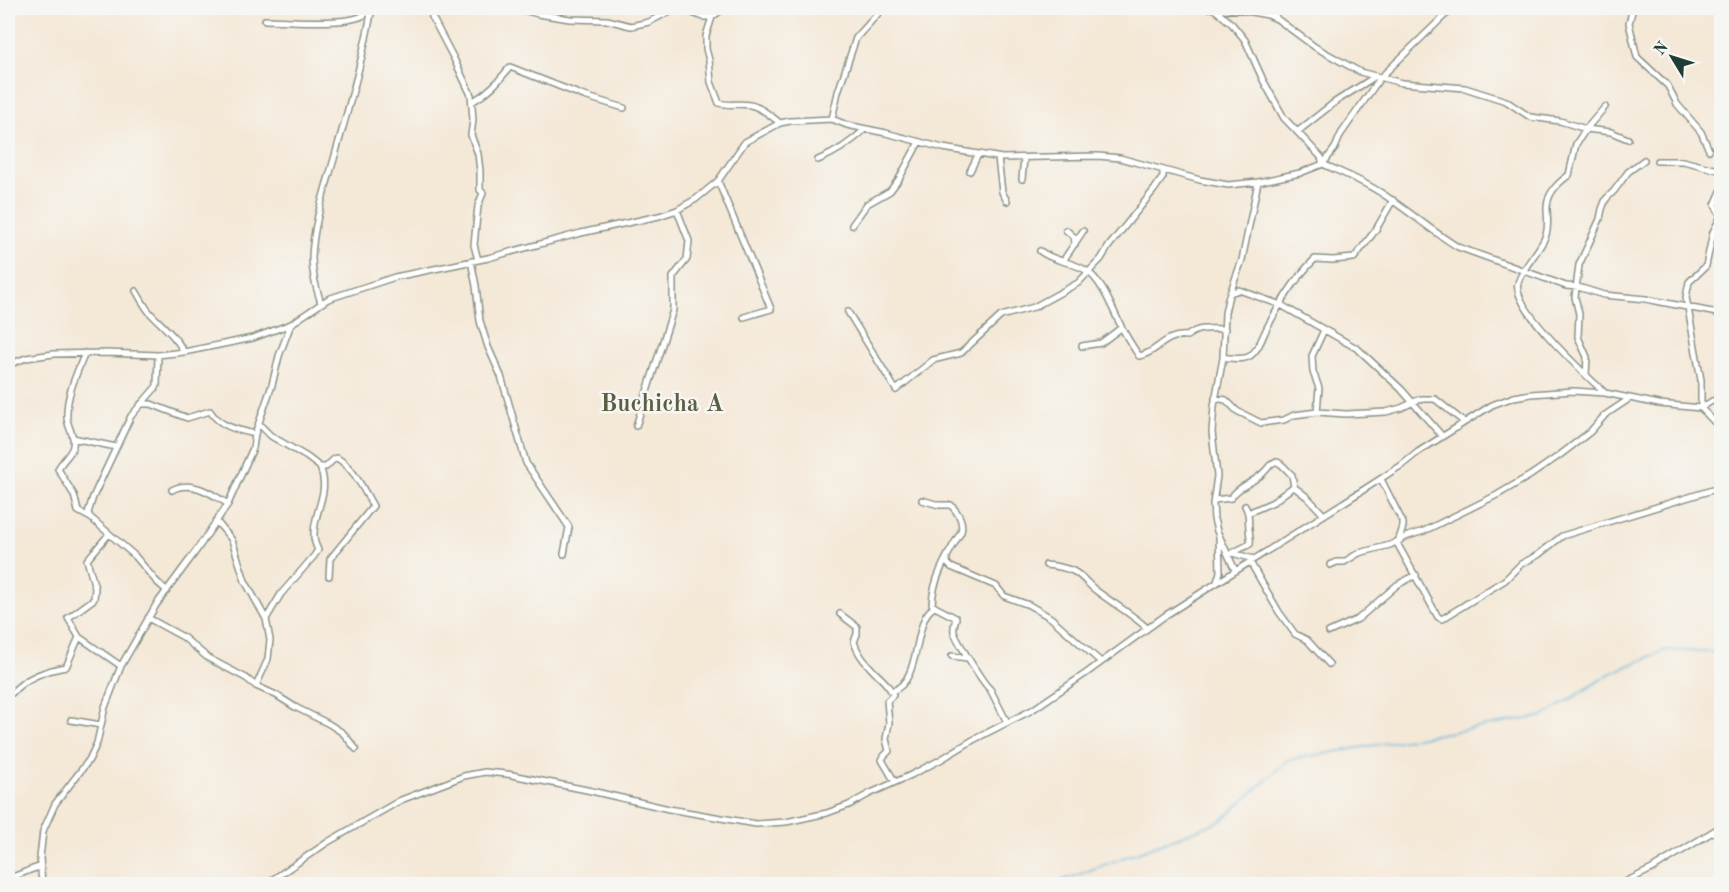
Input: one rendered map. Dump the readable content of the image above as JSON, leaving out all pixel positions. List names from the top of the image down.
{
  "districts": ["Buchicha A"],
  "north": "top left"
}
